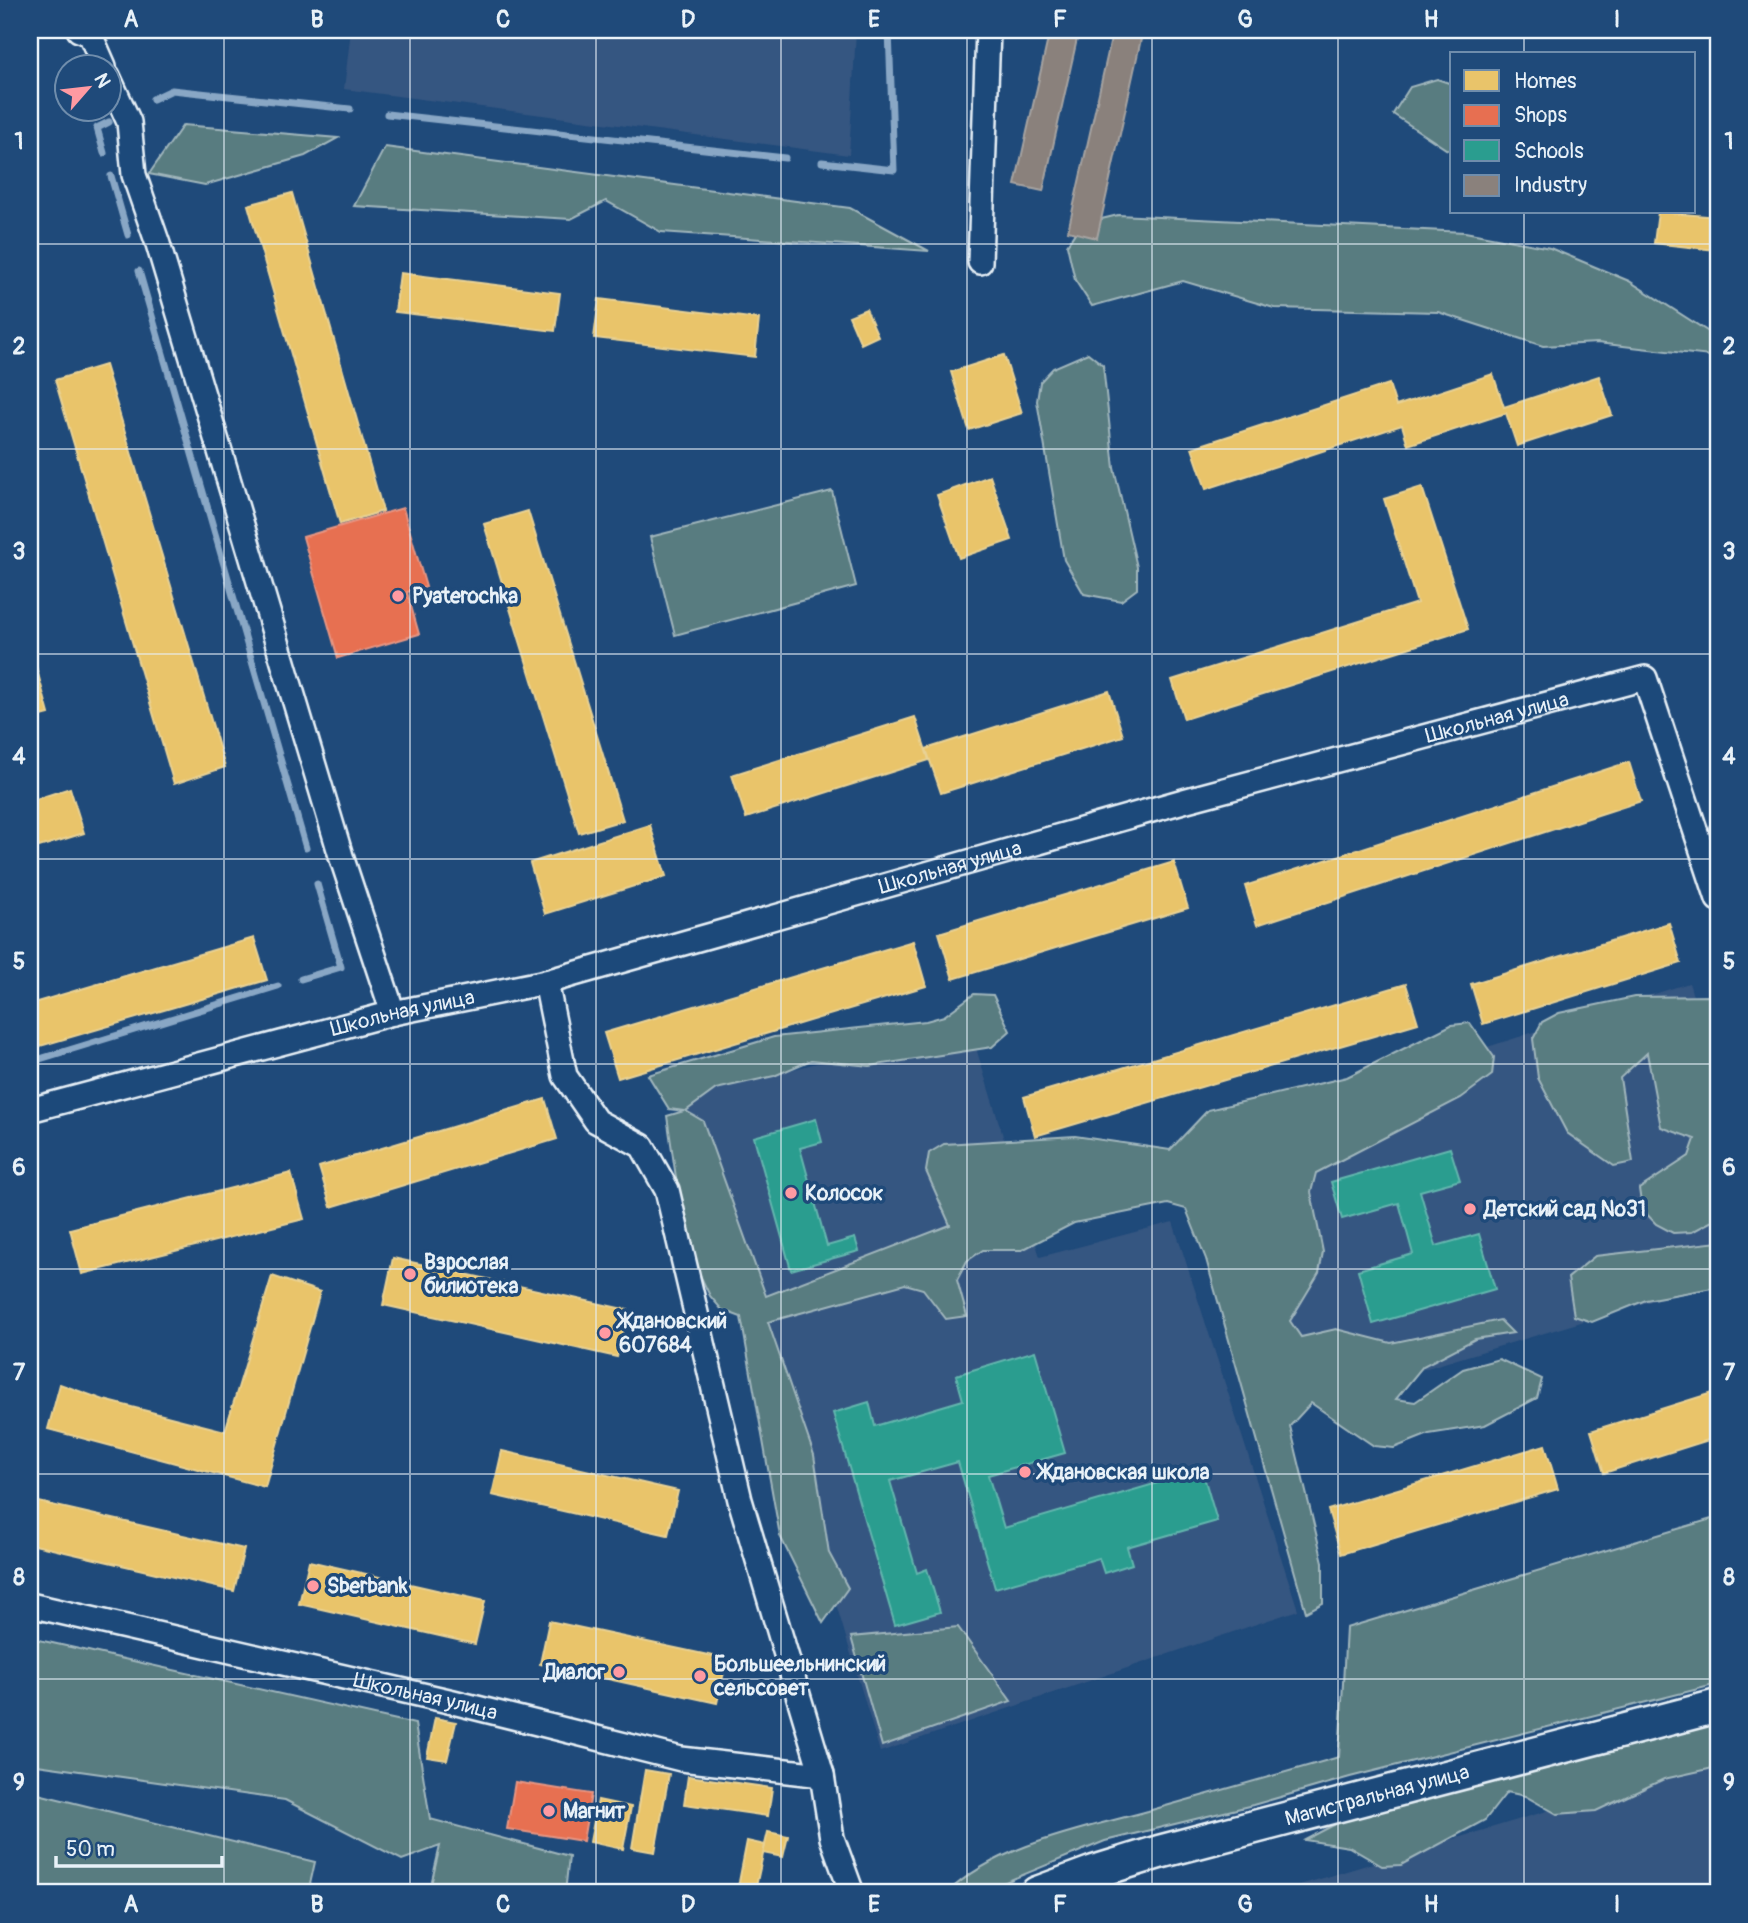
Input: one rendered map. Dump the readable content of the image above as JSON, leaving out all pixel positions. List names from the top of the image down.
{
  "streets": {
    "street": ["Школьная улица", "Магистральная улица"]
  },
  "places": [
    "Pyaterochka",
    "Колосок",
    "Детский сад №31",
    "Взрослая билиотека",
    "Ждановский 607684",
    "Ждановская школа",
    "Sberbank",
    "Диалог",
    "Большеельнинский сельсовет",
    "Магнит"
  ],
  "legend": [
    "Homes",
    "Shops",
    "Schools",
    "Industry"
  ],
  "scale_bar": "50 m",
  "north": "top right",
  "grid": {
    "columns": [
      "A",
      "B",
      "C",
      "D",
      "E",
      "F",
      "G",
      "H",
      "I"
    ],
    "rows": [
      "1",
      "2",
      "3",
      "4",
      "5",
      "6",
      "7",
      "8",
      "9"
    ]
  }
}
